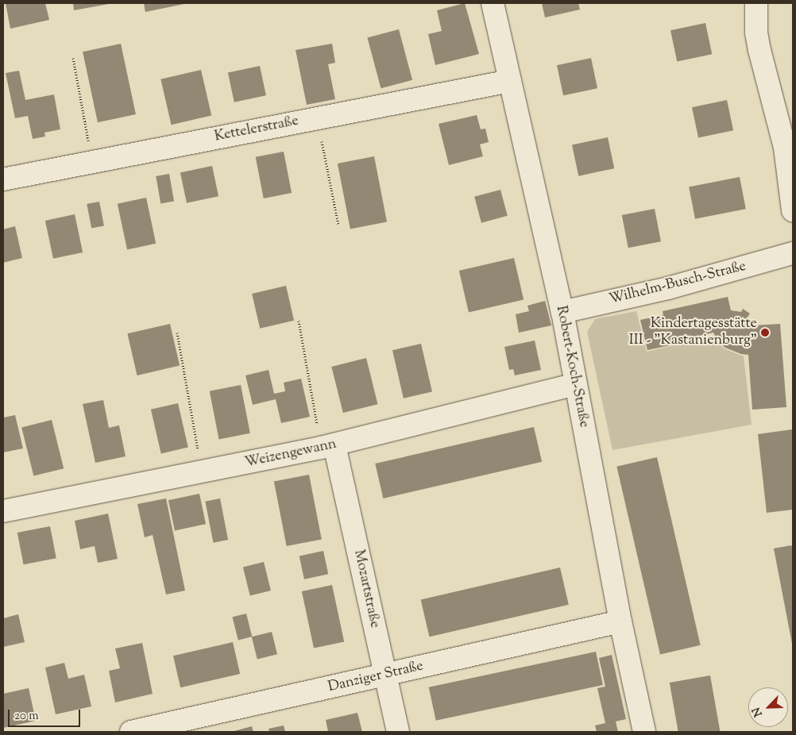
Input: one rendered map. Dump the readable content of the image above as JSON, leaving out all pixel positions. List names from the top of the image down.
{
  "streets": {
    "street": [
      "Kettelerstraße",
      "Wilhelm-Busch-Straße",
      "Robert-Koch-Straße",
      "Weizengewann",
      "Mozartstraße",
      "Danziger Straße"
    ]
  },
  "crossings": [
    ["Kettelerstraße", "Robert-Koch-Straße"],
    ["Wilhelm-Busch-Straße", "Robert-Koch-Straße"],
    ["Robert-Koch-Straße", "Weizengewann"],
    ["Robert-Koch-Straße", "Danziger Straße"],
    ["Weizengewann", "Mozartstraße"],
    ["Mozartstraße", "Danziger Straße"]
  ],
  "places": ["Kindertagesstätte III - \"Kastanienburg\""],
  "scale_bar": "20 m",
  "north": "bottom left"
}
